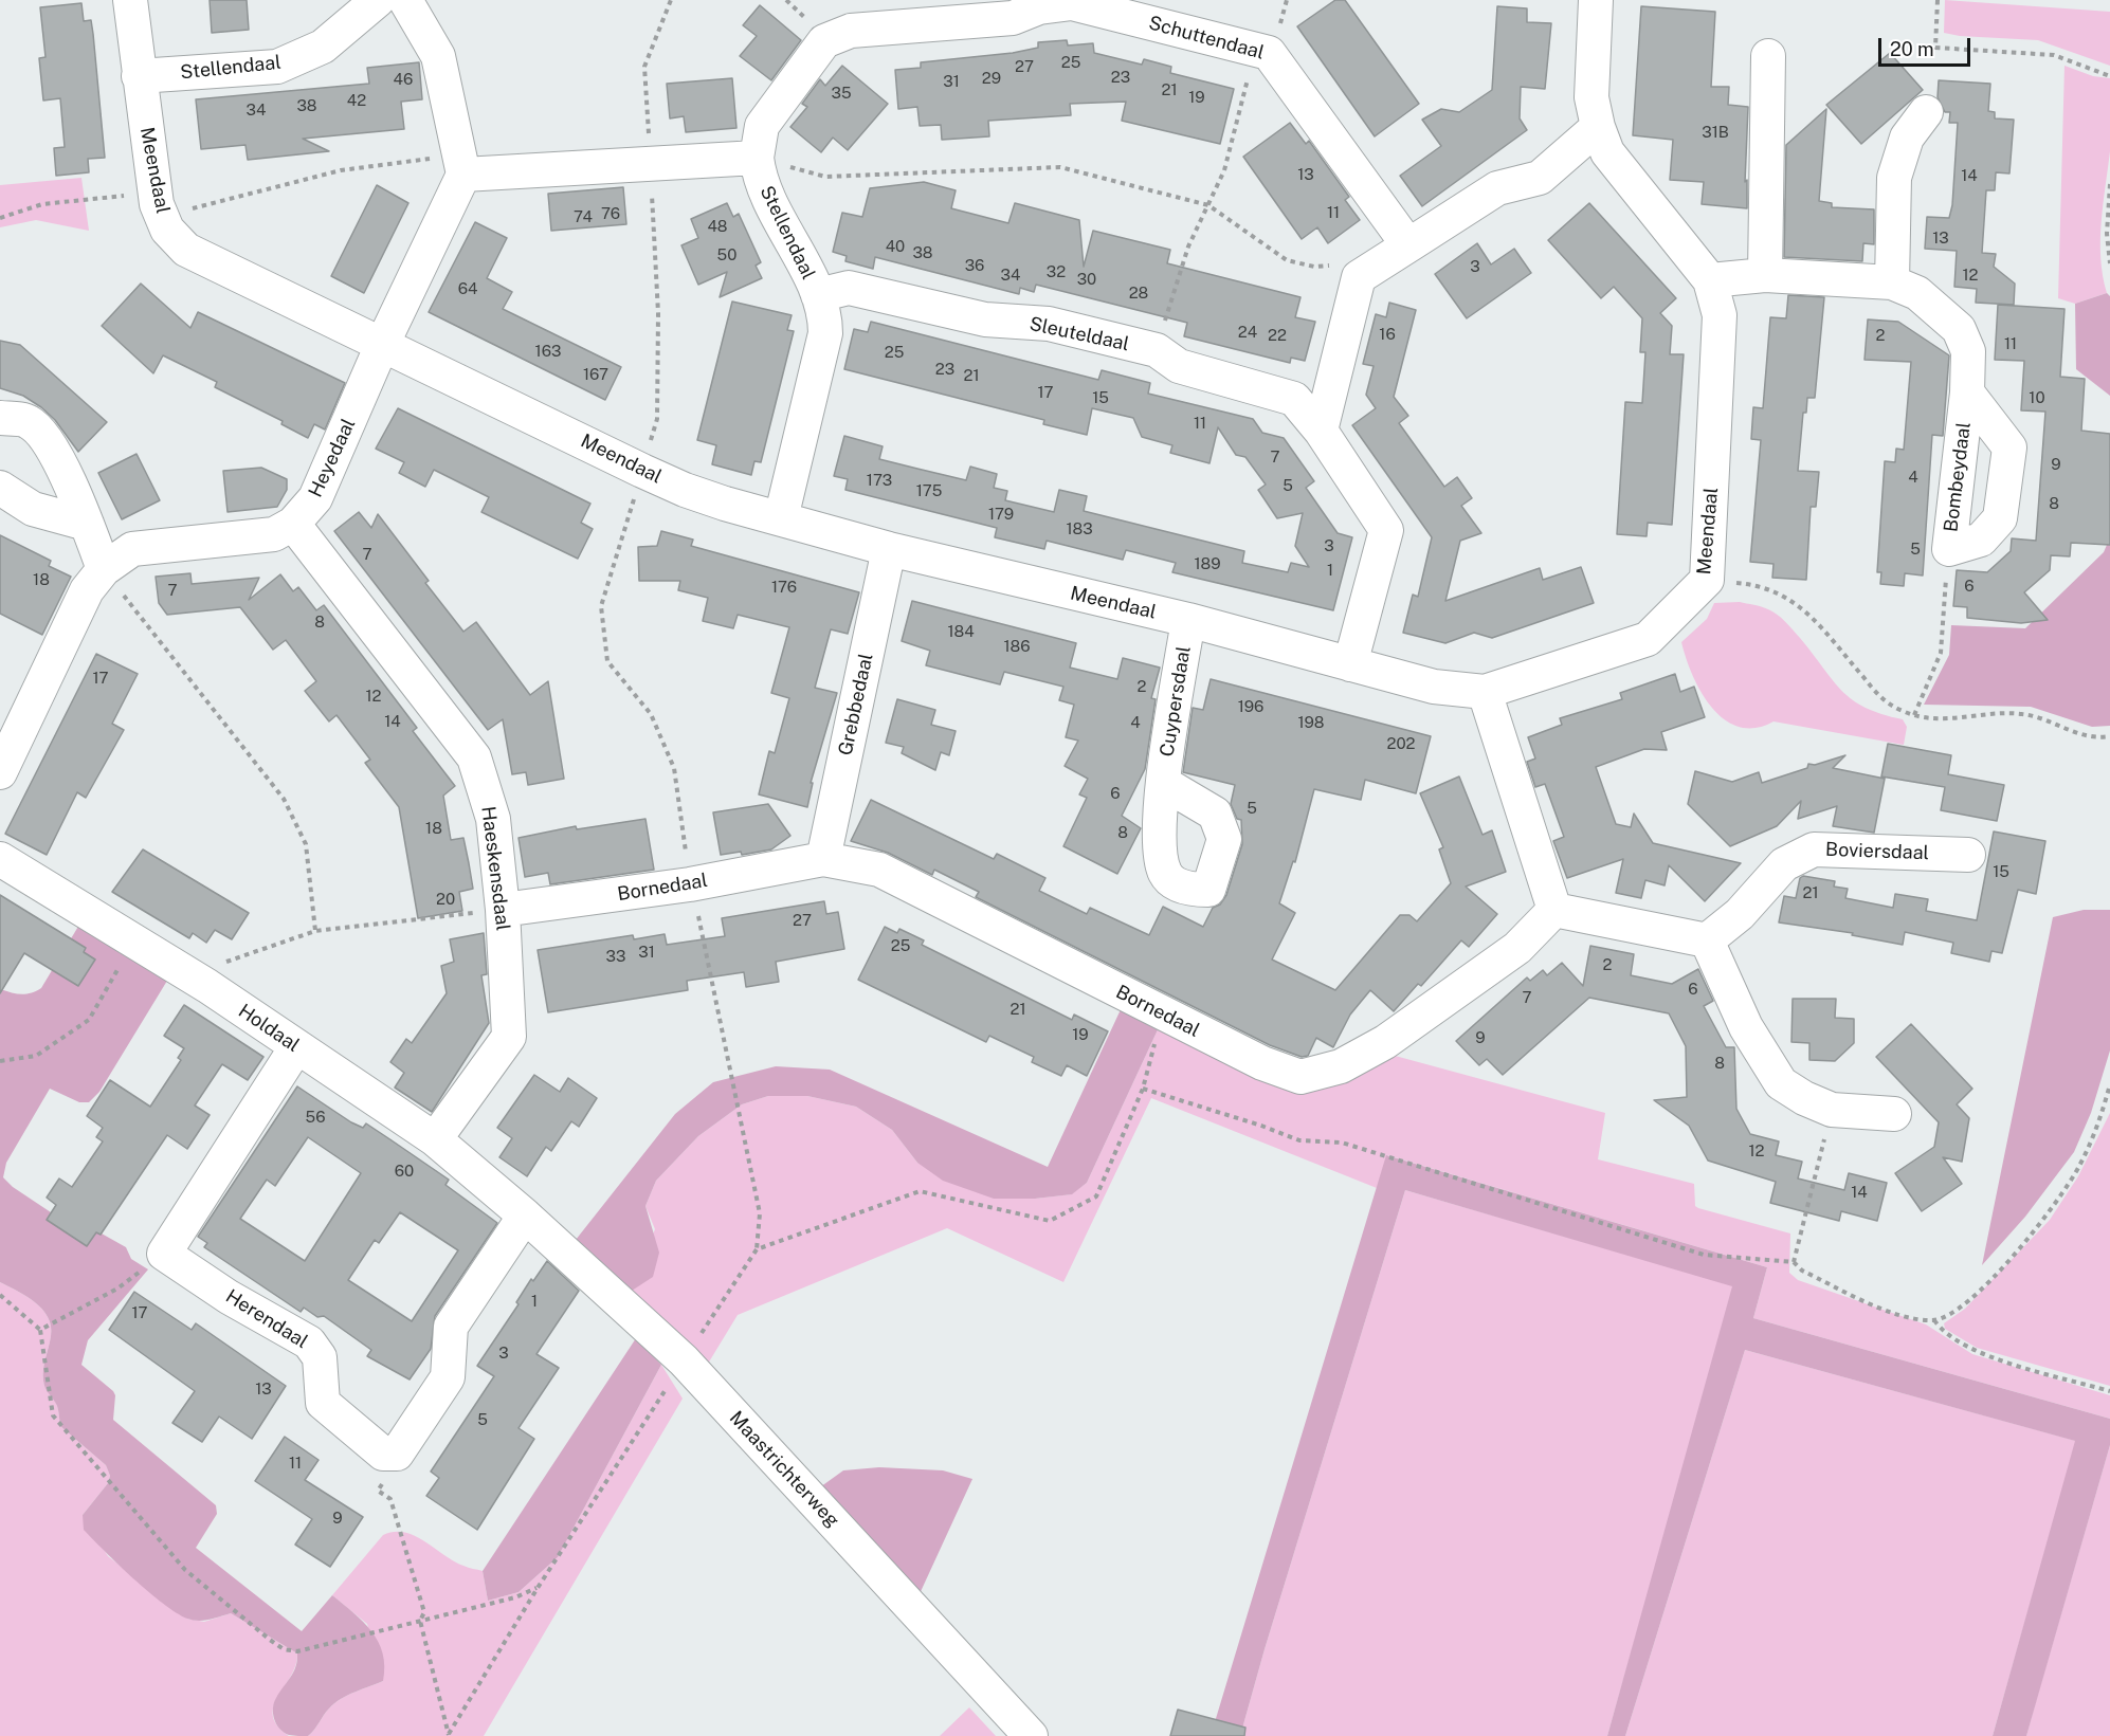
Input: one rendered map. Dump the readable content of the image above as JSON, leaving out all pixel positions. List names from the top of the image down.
{
  "streets": {
    "street": [
      "Schuttendaal",
      "Stellendaal",
      "Meendaal",
      "Sleuteldaal",
      "Heyedaal",
      "Bombeydaal",
      "Cuypersdaal",
      "Grebbedaal",
      "Boviersdaal",
      "Haeskensdaal",
      "Bornedaal",
      "Holdaal",
      "Herendaal",
      "Maastrichterweg"
    ]
  },
  "crossings": [
    ["Schuttendaal", "Stellendaal"],
    ["Stellendaal", "Meendaal"],
    ["Stellendaal", "Sleuteldaal"],
    ["Meendaal", "Sleuteldaal"],
    ["Meendaal", "Heyedaal"],
    ["Meendaal", "Bombeydaal"],
    ["Meendaal", "Cuypersdaal"],
    ["Meendaal", "Grebbedaal"],
    ["Heyedaal", "Haeskensdaal"],
    ["Grebbedaal", "Bornedaal"],
    ["Haeskensdaal", "Bornedaal"],
    ["Haeskensdaal", "Holdaal"],
    ["Holdaal", "Maastrichterweg"]
  ],
  "house_numbers": [
    "25",
    "27",
    "23",
    "29",
    "46",
    "31",
    "21",
    "35",
    "19",
    "42",
    "38",
    "34",
    "31B",
    "13",
    "14",
    "11",
    "76",
    "74",
    "48",
    "13",
    "40",
    "38",
    "50",
    "36",
    "3",
    "32",
    "34",
    "12",
    "30",
    "64",
    "28",
    "24",
    "16",
    "22",
    "2",
    "11",
    "163",
    "25",
    "23",
    "167",
    "21",
    "17",
    "15",
    "10",
    "11",
    "7",
    "9",
    "4",
    "173",
    "5",
    "175",
    "8",
    "179",
    "183",
    "3",
    "5",
    "7",
    "189",
    "1",
    "18",
    "6",
    "176",
    "7",
    "8",
    "184",
    "186",
    "17",
    "2",
    "12",
    "196",
    "14",
    "4",
    "198",
    "202",
    "6",
    "5",
    "18",
    "8",
    "15",
    "21",
    "20",
    "27",
    "25",
    "31",
    "33",
    "2",
    "6",
    "7",
    "21",
    "19",
    "9",
    "8",
    "56",
    "12",
    "60",
    "14",
    "1",
    "17",
    "3",
    "13",
    "5",
    "11",
    "9"
  ],
  "scale_bar": "20 m"
}
